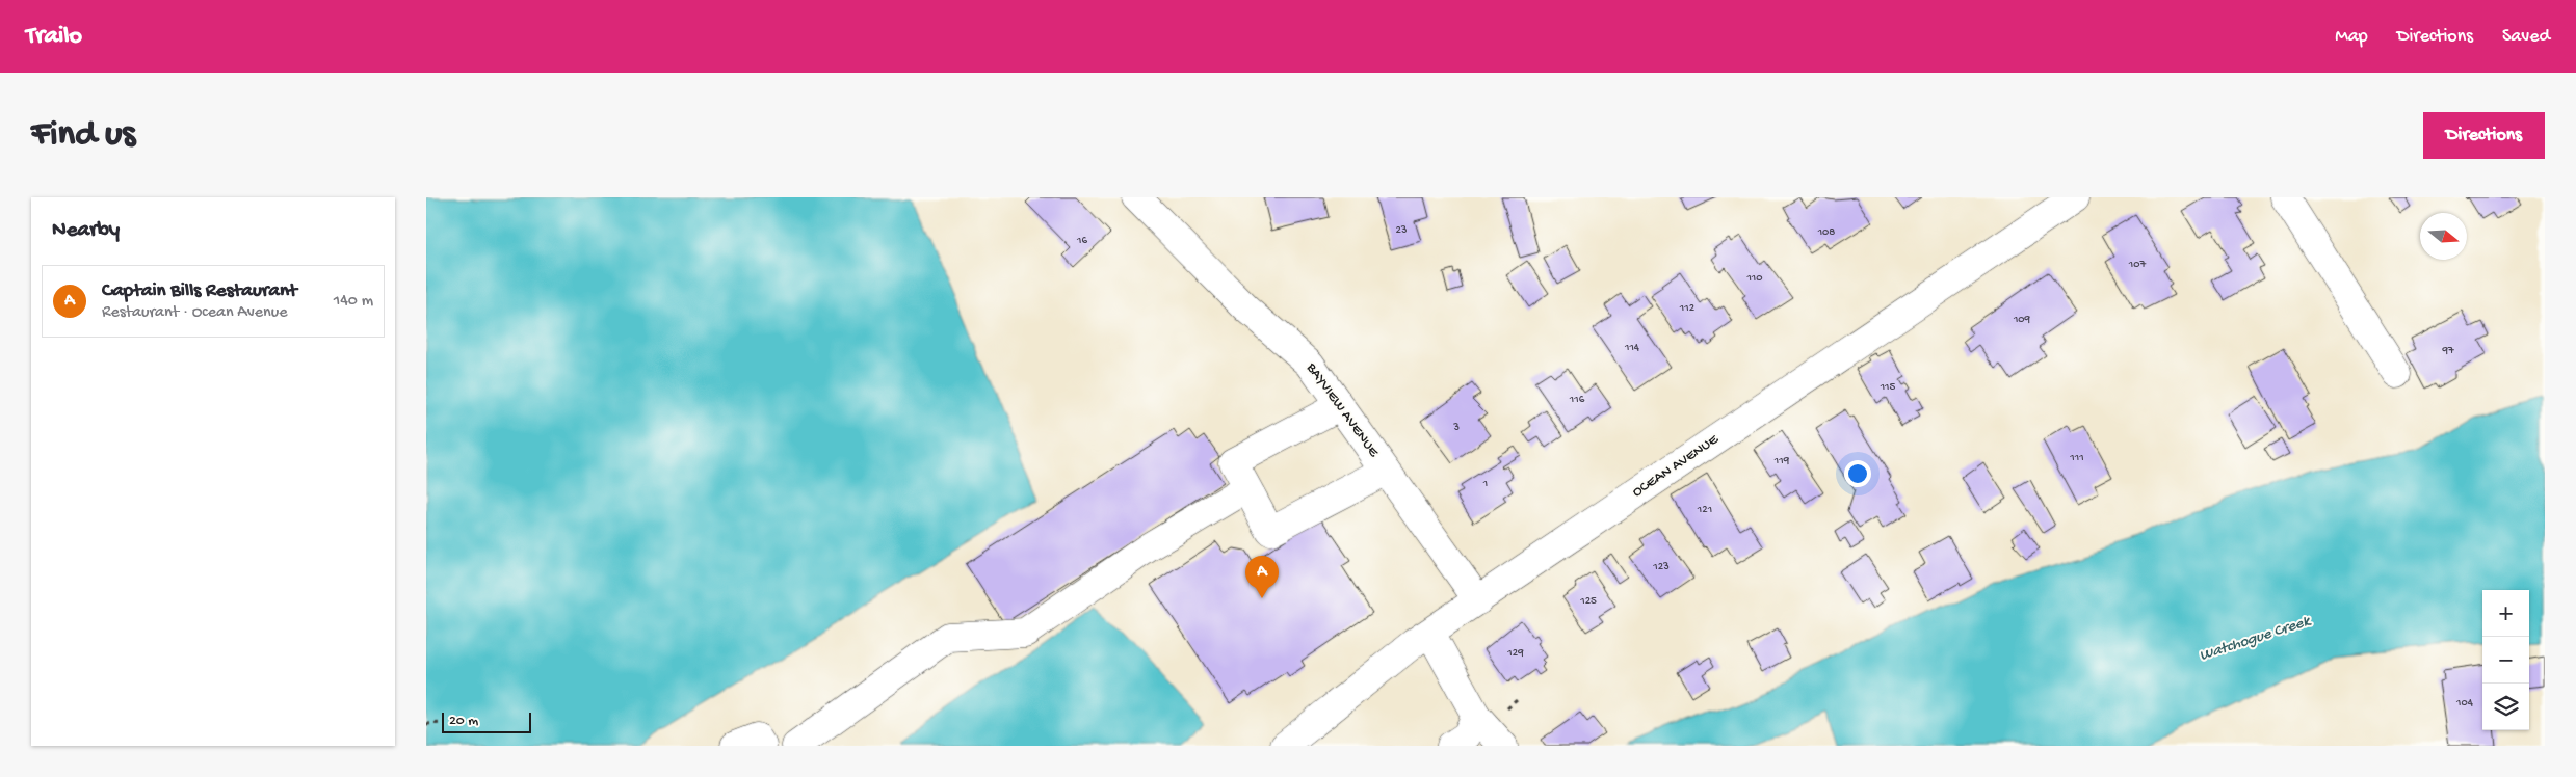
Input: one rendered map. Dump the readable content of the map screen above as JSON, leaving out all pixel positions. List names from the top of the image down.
{
  "streets": {
    "street": ["BAYVIEW AVENUE", "OCEAN AVENUE"]
  },
  "crossings": [
    ["BAYVIEW AVENUE", "OCEAN AVENUE"]
  ],
  "water": ["Watchogue Creek"],
  "house_numbers": [
    "23",
    "108",
    "16",
    "107",
    "110",
    "112",
    "109",
    "114",
    "97",
    "115",
    "116",
    "3",
    "111",
    "119",
    "1",
    "121",
    "123",
    "125",
    "129",
    "104"
  ],
  "scale_bar": "20 m",
  "north": "right",
  "page": {
    "header": "Trailo",
    "nav": ["Map", "Directions", "Saved"],
    "buttons": "Directions",
    "title": "Find us",
    "heading": "Nearby",
    "list": [
      {
        "mark": "A",
        "name": "Captain Bills Restaurant",
        "note": "Restaurant · Ocean Avenue",
        "value": "140 m"
      }
    ],
    "pins": "A",
    "map_buttons": ["+", "−"],
    "scale": "20 m"
  }
}
